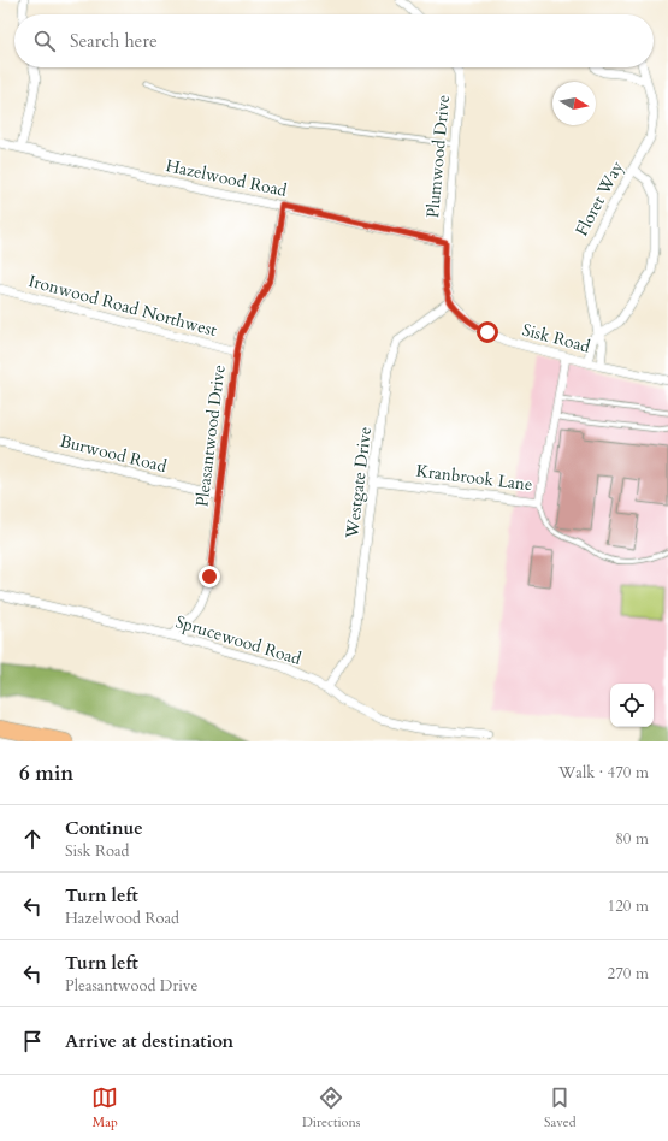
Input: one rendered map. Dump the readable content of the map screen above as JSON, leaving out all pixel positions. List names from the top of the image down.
{
  "streets": {
    "street": [
      "Plumwood Drive",
      "Hazelwood Road",
      "Floret Way",
      "Ironwood Road Northwest",
      "Sisk Road",
      "Pleasantwood Drive",
      "Burwood Road",
      "Kranbrook Lane",
      "Westgate Drive",
      "Sprucewood Road"
    ]
  },
  "crossings": [
    ["Plumwood Drive", "Hazelwood Road"],
    ["Hazelwood Road", "Pleasantwood Drive"],
    ["Floret Way", "Sisk Road"],
    ["Ironwood Road Northwest", "Pleasantwood Drive"],
    ["Sisk Road", "Kranbrook Lane"],
    ["Sisk Road", "Westgate Drive"],
    ["Pleasantwood Drive", "Burwood Road"],
    ["Pleasantwood Drive", "Sprucewood Road"],
    ["Kranbrook Lane", "Westgate Drive"],
    ["Westgate Drive", "Sprucewood Road"]
  ],
  "north": "right",
  "page": {
    "search": "Search here",
    "heading": ["6 min", "Walk · 470 m"],
    "list": [
      ["Continue", "Sisk Road", "80 m"],
      ["Turn left", "Hazelwood Road", "120 m"],
      ["Turn left", "Pleasantwood Drive", "270 m"],
      "Arrive at destination"
    ],
    "nav": ["Map", "Directions", "Saved"]
  }
}
